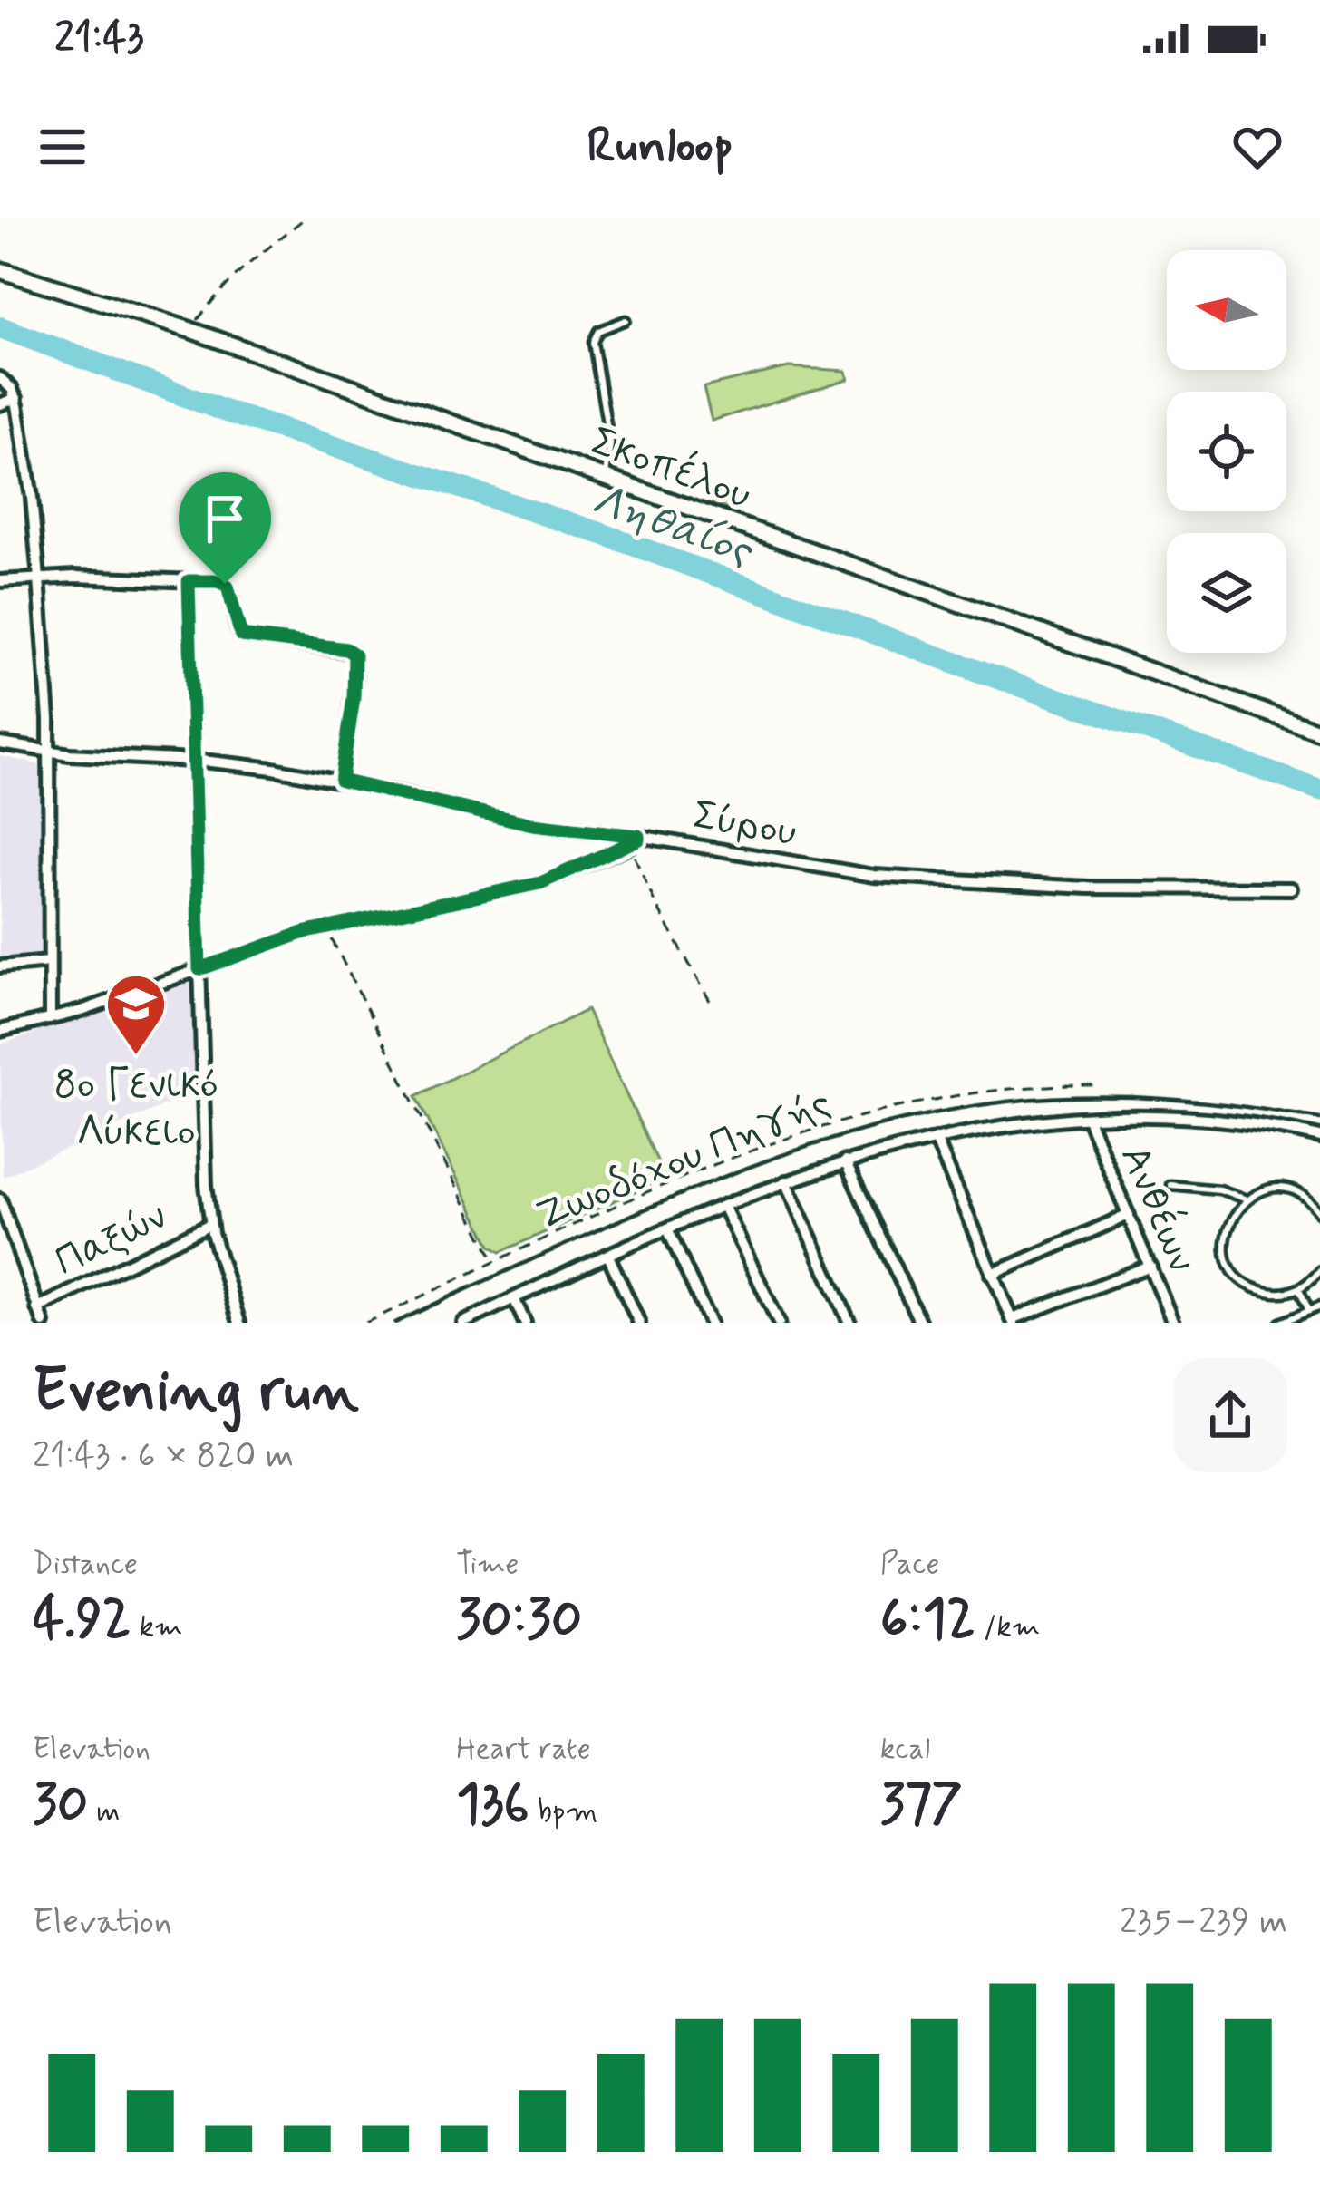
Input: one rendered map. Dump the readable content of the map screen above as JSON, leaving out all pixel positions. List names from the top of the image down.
{
  "streets": {
    "main road": ["Σκοπέλου"],
    "street": ["Σύρου", "Ανθέων", "Παξών"],
    "path": ["Ζωοδόχου Πηγής"]
  },
  "water": ["Ληθαίος"],
  "places": {
    "school or university": ["8ο Γενικό Λύκειο"]
  },
  "north": "left",
  "page": {
    "status": "21:43",
    "header": "Runloop",
    "heading": ["Evening run", "21:43 · 6 × 820 m"],
    "stats": [
      ["Distance", "4.92 km"],
      ["Time", "30:30"],
      ["Pace", "6:12 /km"],
      ["Elevation", "30 m"],
      ["Heart rate", "136 bpm"],
      ["kcal", "377"]
    ],
    "chart": ["Elevation", "235–239 m"]
  }
}
